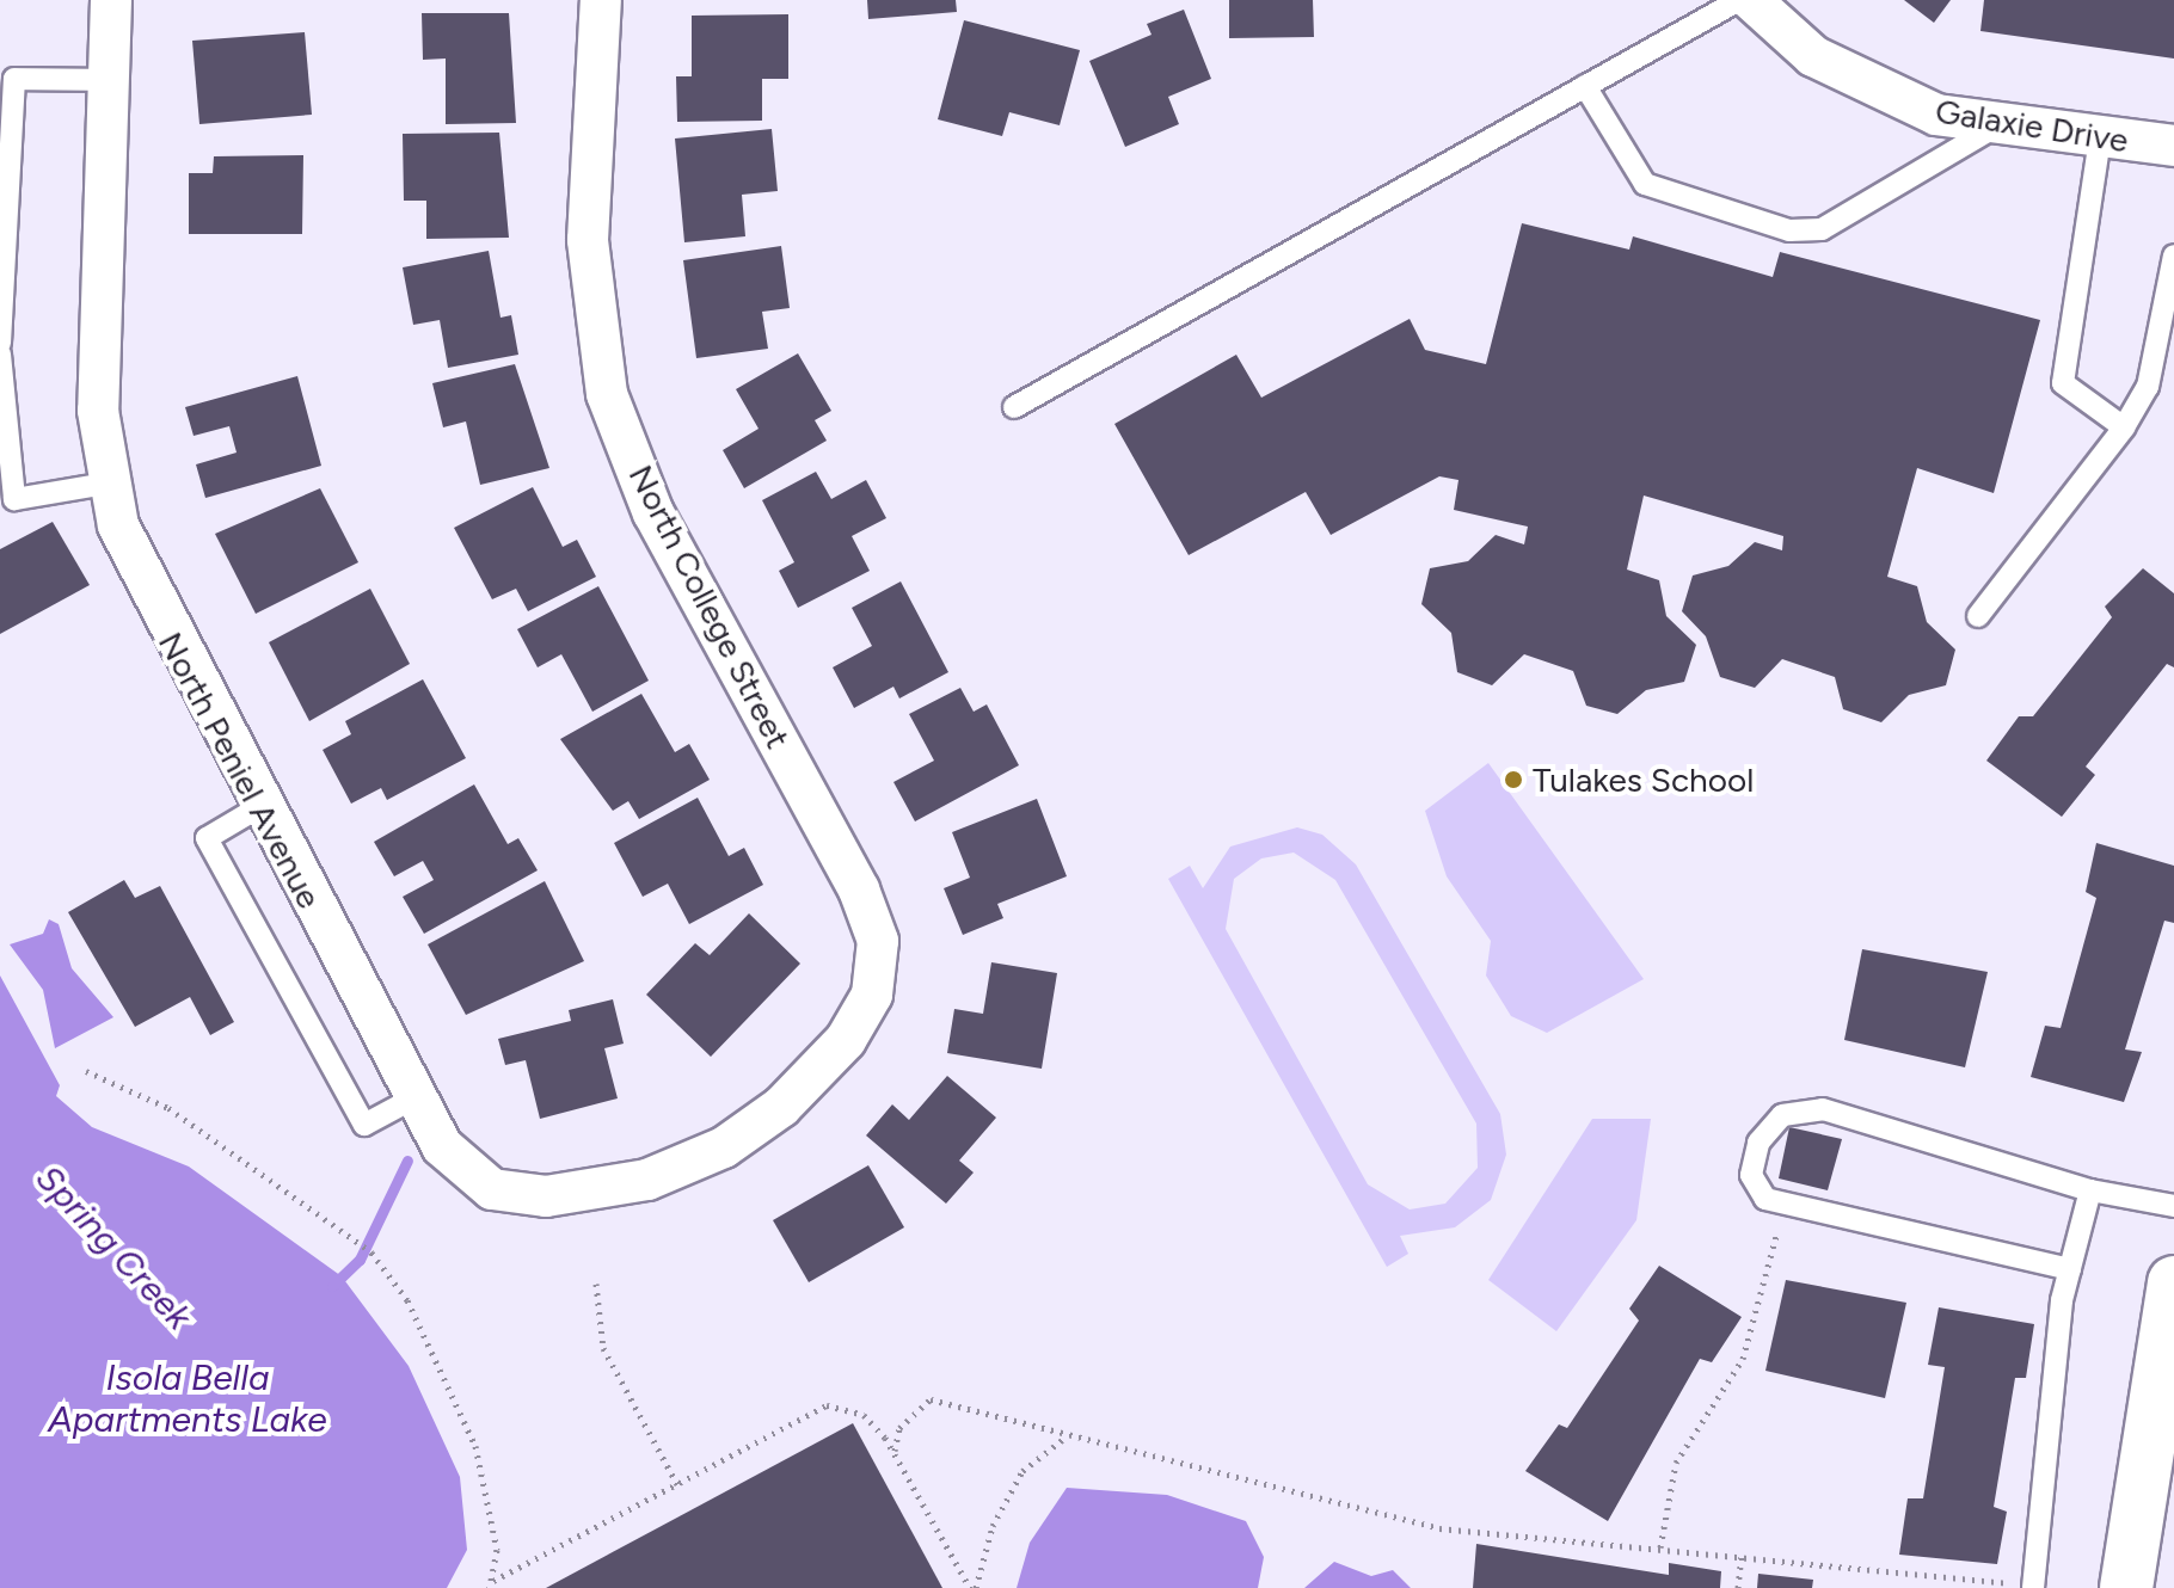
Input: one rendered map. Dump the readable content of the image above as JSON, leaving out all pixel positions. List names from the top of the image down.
{
  "streets": {
    "street": ["Galaxie Drive", "North College Street", "North Peniel Avenue"]
  },
  "crossings": [
    ["North College Street", "North Peniel Avenue"]
  ],
  "water": ["Spring Creek", "Isola Bella Apartments Lake"],
  "places": ["Tulakes School"]
}
